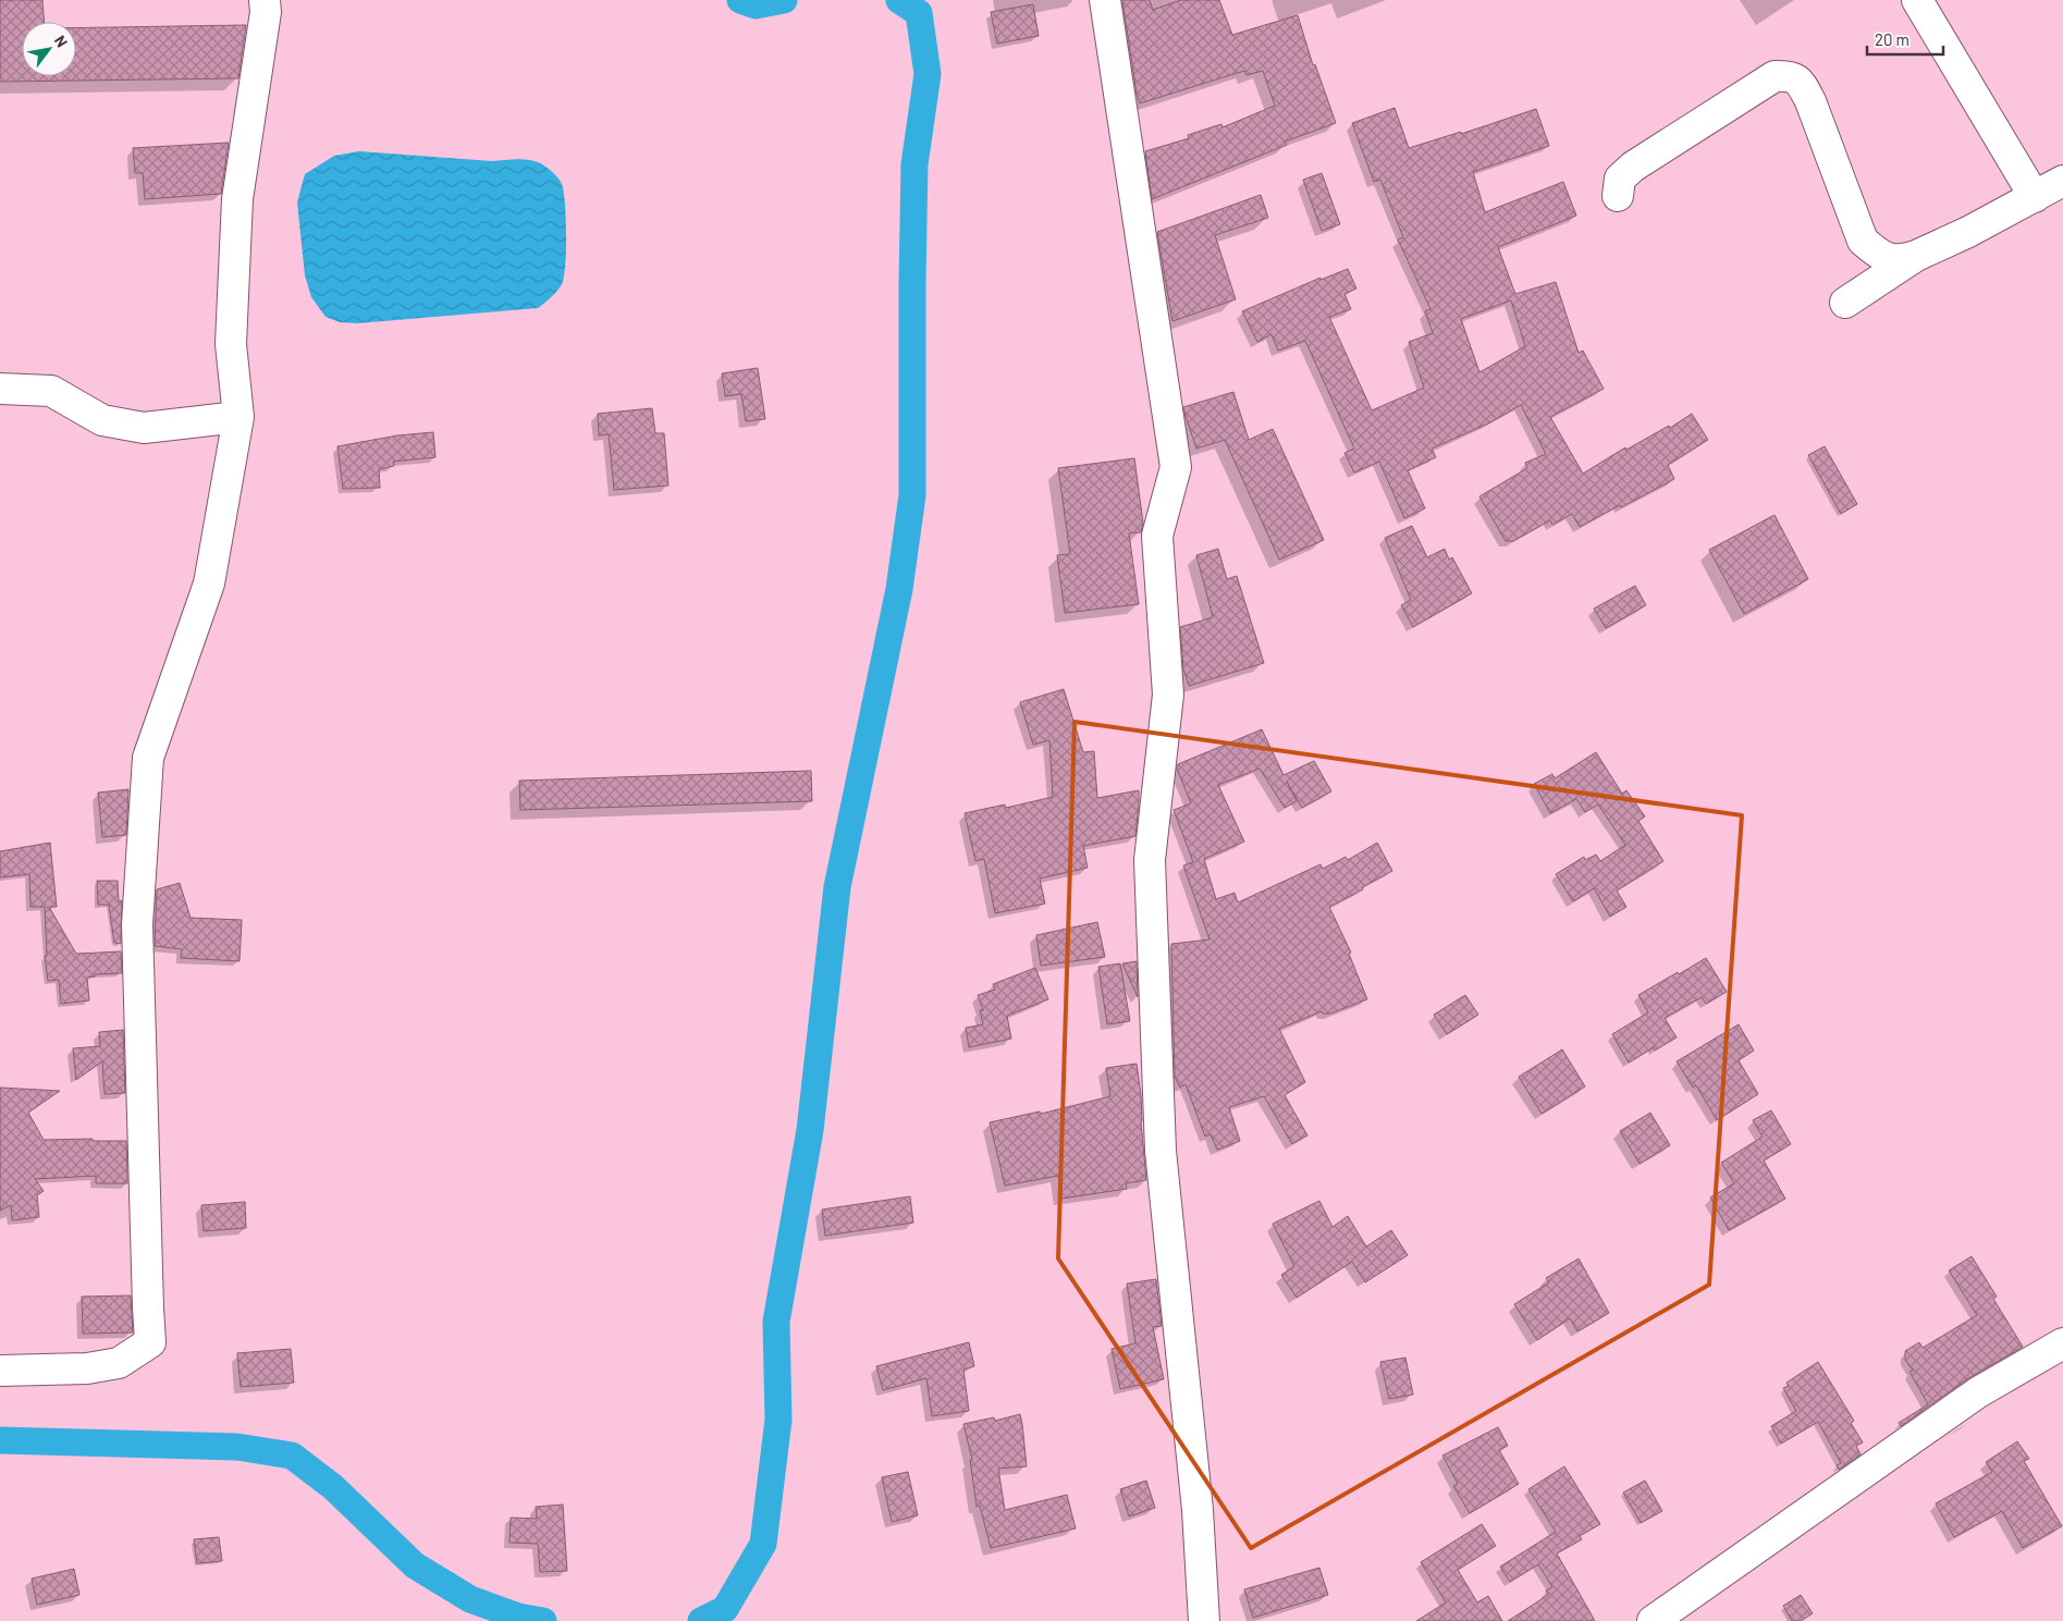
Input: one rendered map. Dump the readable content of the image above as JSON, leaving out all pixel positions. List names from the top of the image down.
{
  "scale_bar": "20 m",
  "north": "top right"
}
